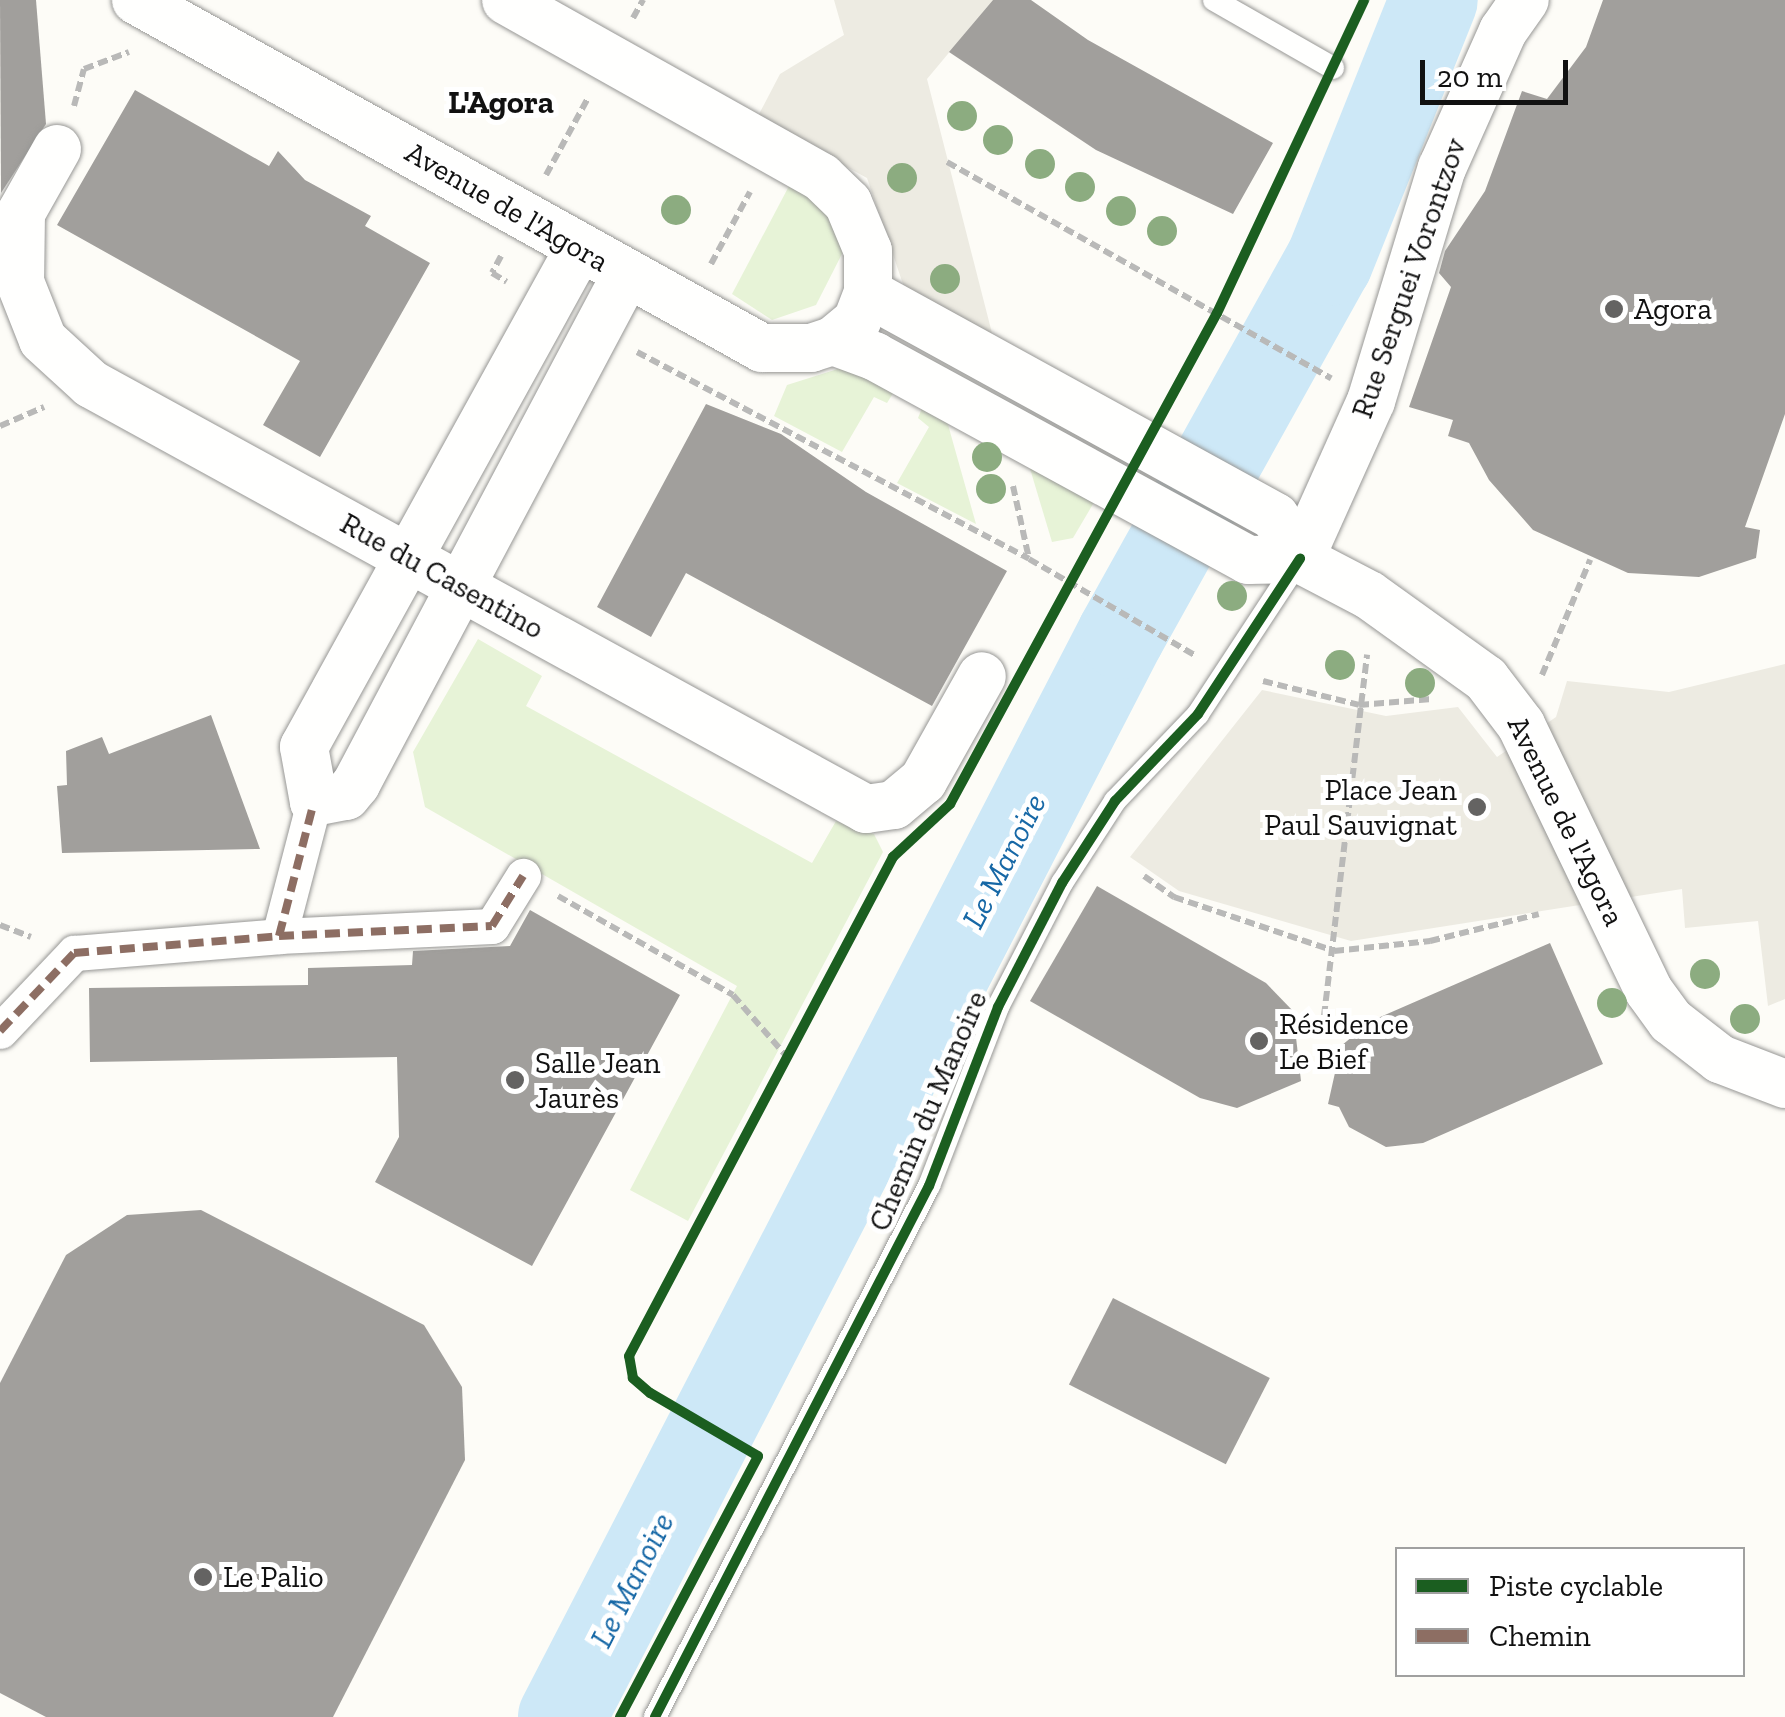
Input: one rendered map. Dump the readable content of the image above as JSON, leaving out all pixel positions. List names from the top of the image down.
{
  "streets": {
    "street": ["Avenue de l'Agora", "Rue Serguei Vorontzov", "Rue du Casentino"],
    "lane": ["Chemin du Manoire"]
  },
  "crossings": [
    ["Avenue de l'Agora", "Rue Serguei Vorontzov"],
    ["Avenue de l'Agora", "Chemin du Manoire"],
    ["Rue Serguei Vorontzov", "Chemin du Manoire"]
  ],
  "districts": ["L'Agora"],
  "water": ["Le Manoire"],
  "places": [
    "Agora",
    "Place Jean Paul Sauvignat",
    "Résidence Le Bief",
    "Salle Jean Jaurès",
    "Le Palio"
  ],
  "legend": ["Piste cyclable", "Chemin"],
  "scale_bar": "20 m"
}
